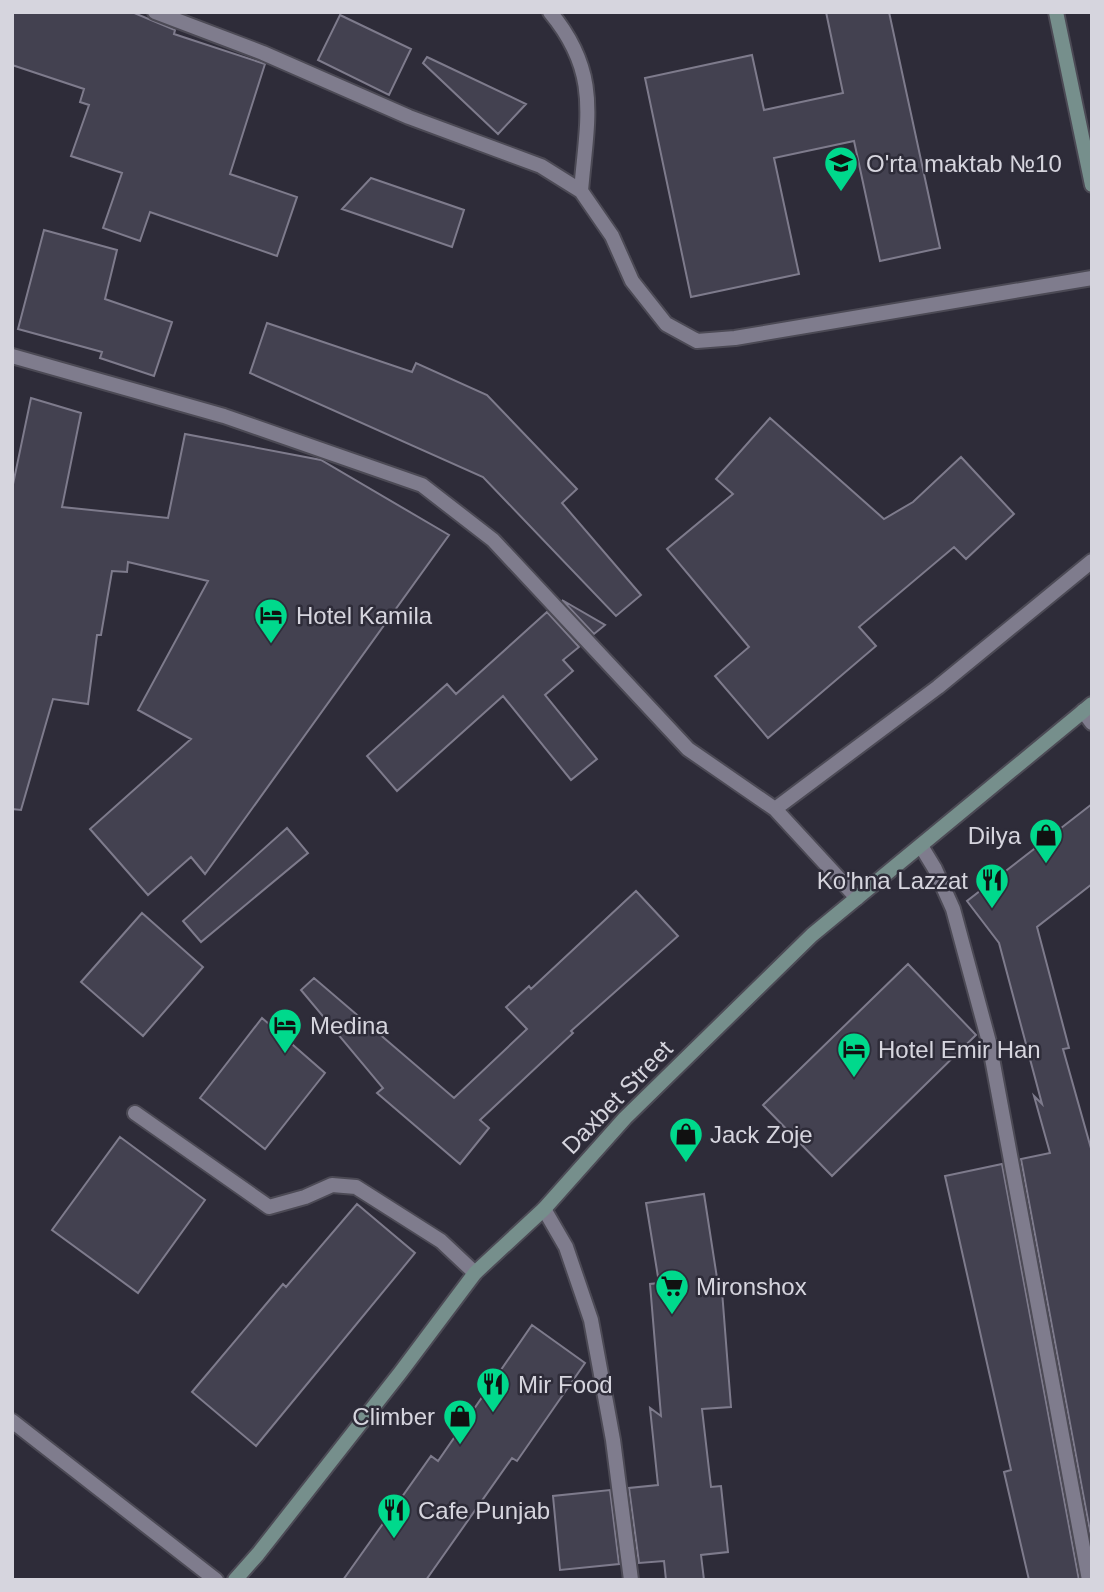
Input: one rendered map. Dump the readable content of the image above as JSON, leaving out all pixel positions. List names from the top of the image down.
{
  "streets": {
    "main road": ["Daxbet Street"]
  },
  "places": {
    "school or university": ["O'rta maktab №10"],
    "hotel": ["Hotel Kamila", "Medina", "Hotel Emir Han"],
    "shop": ["Dilya", "Jack Zoje", "Climber"],
    "restaurant": ["Ko'hna Lazzat", "Mir Food", "Cafe Punjab"],
    "supermarket": ["Mironshox"]
  }
}
